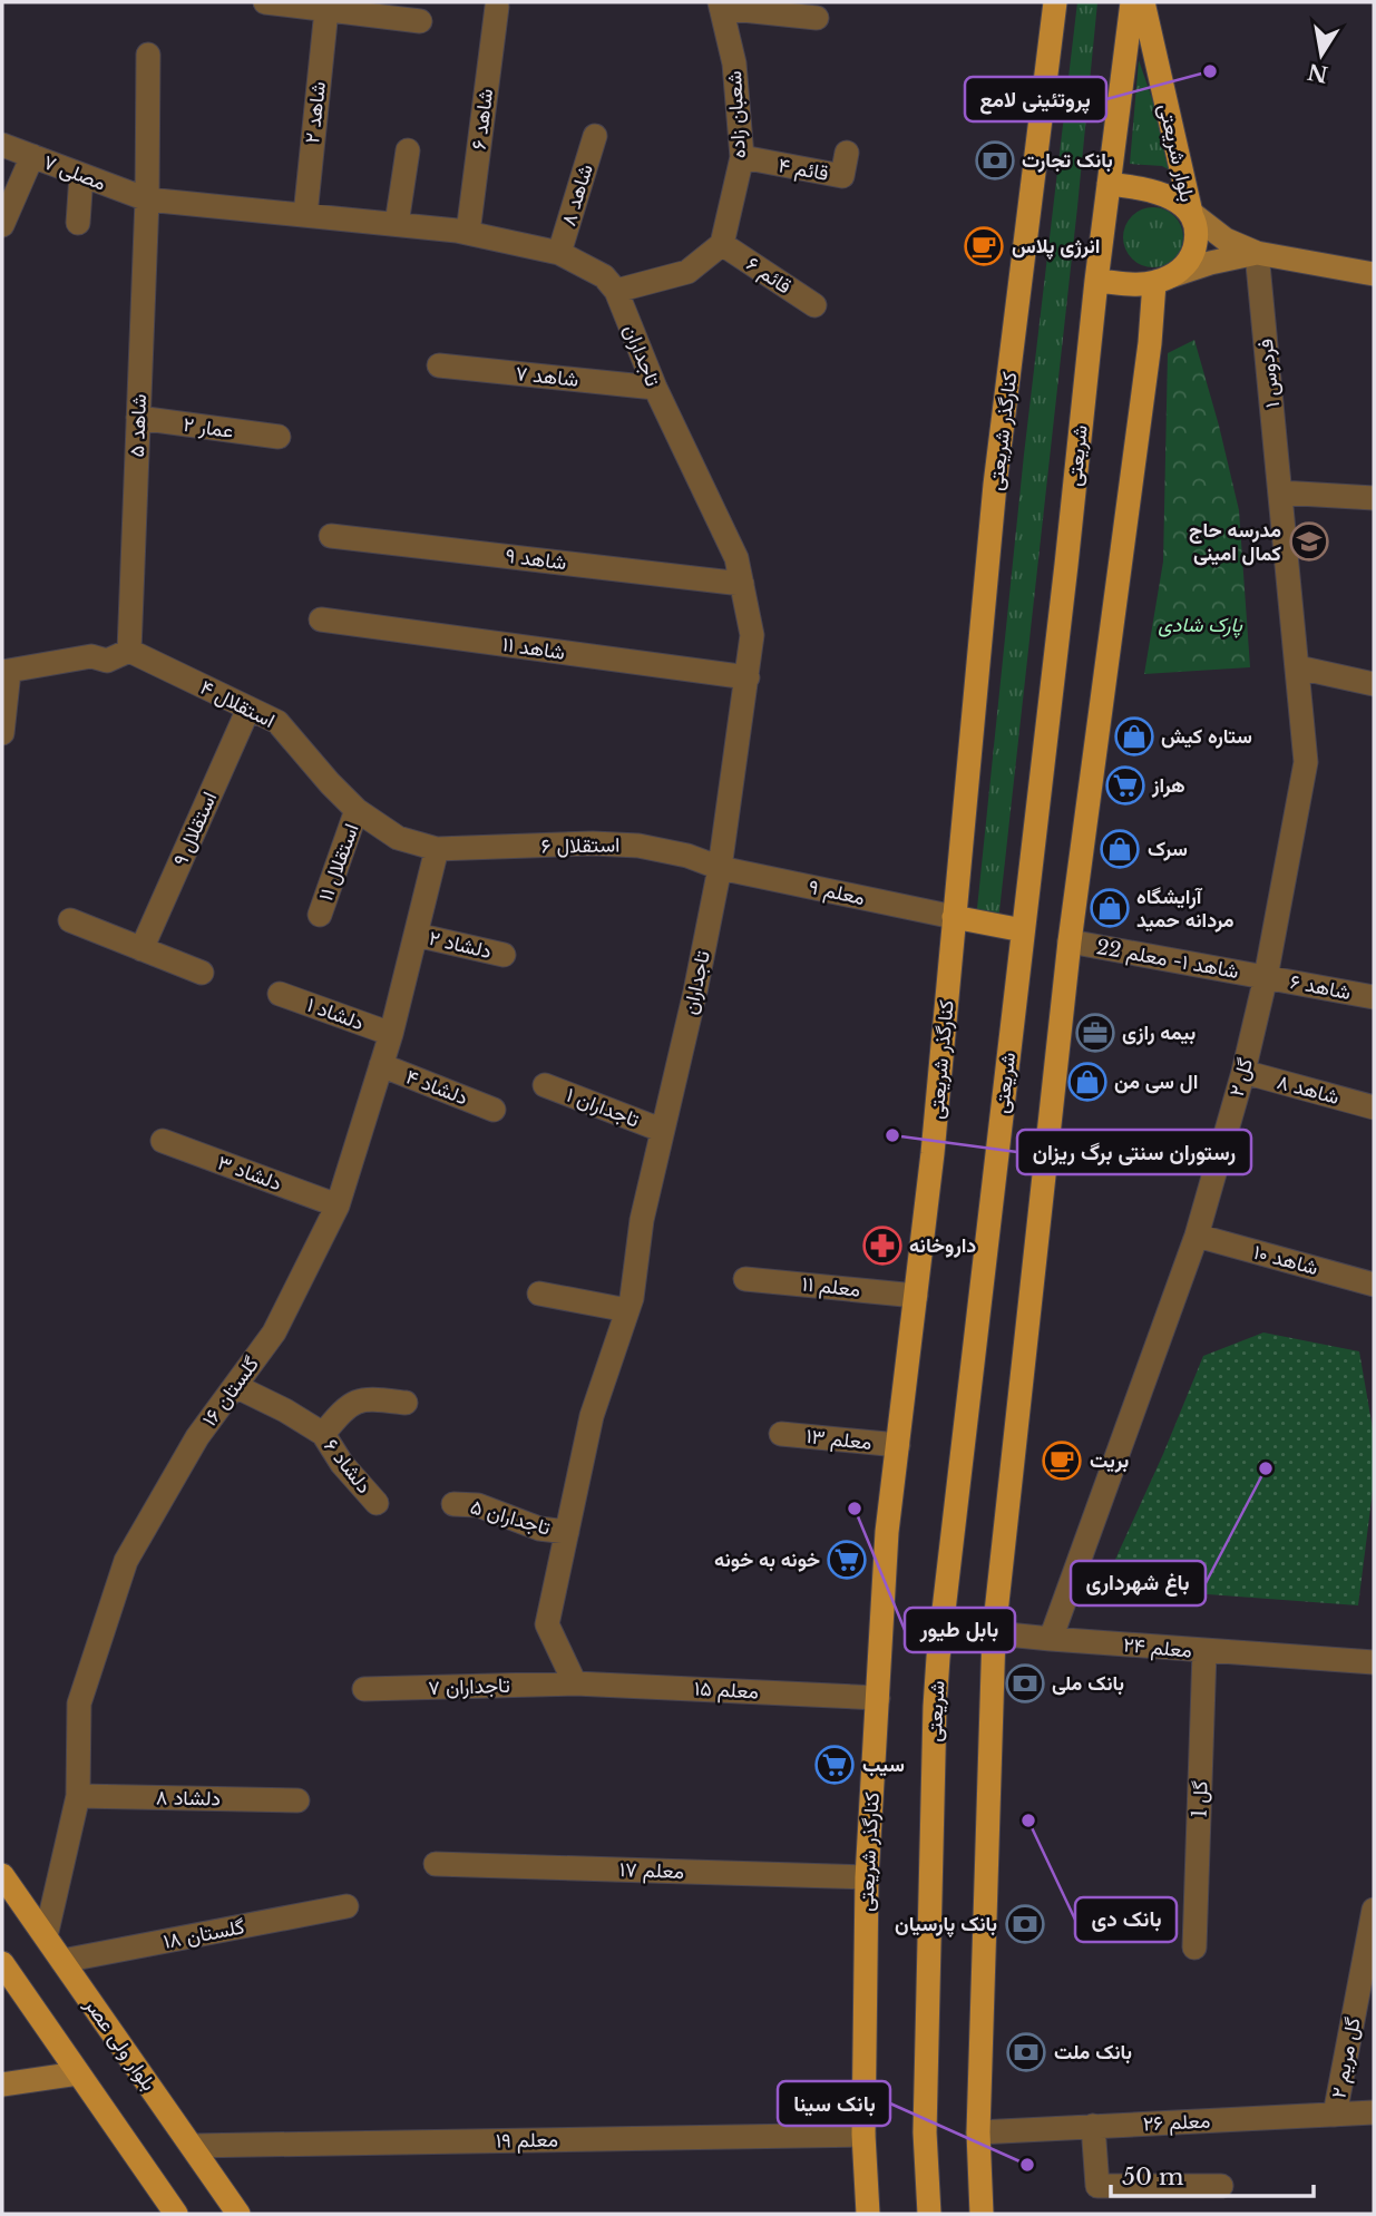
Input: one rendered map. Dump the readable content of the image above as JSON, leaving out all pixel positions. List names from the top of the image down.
{
  "streets": {
    "main road": [
      "بلوار شریعتی",
      "کنارگذر شریعتی",
      "شریعتی",
      "بلوار ولی عصر"
    ],
    "street": [
      "شاهد ۲",
      "شعبان زاده",
      "شاهد ۶",
      "قائم ۴",
      "مصلی ۷",
      "شاهد ۸",
      "قائم ۶",
      "تاجداران",
      "فردوس ۱",
      "شاهد ۷",
      "شاهد ۵",
      "عمار ۲",
      "شاهد ۹",
      "شاهد ۱۱",
      "استقلال ۴",
      "استقلال ۹",
      "استقلال ۶",
      "استقلال ۱۱",
      "معلم ۹",
      "دلشاد ۲",
      "شاهد ۱- معلم 22",
      "دلشاد ۱",
      "گل ۲",
      "دلشاد ۴",
      "تاجداران ۱",
      "دلشاد ۳",
      "شاهد ۱۰",
      "معلم ۱۱",
      "گلستان ۱۶",
      "معلم ۱۳",
      "دلشاد ۶",
      "تاجداران ۵",
      "معلم ۲۴",
      "تاجداران ۷",
      "معلم ۱۵",
      "دلشاد ۸",
      "گل 1",
      "معلم ۱۷",
      "گلستان ۱۸",
      "گل مریم ۲",
      "معلم ۲۶",
      "معلم ۱۹"
    ]
  },
  "crossings": [
    ["شاهد ۲", "مصلی ۷"],
    ["شعبان زاده", "قائم ۴"],
    ["شعبان زاده", "قائم ۶"],
    ["شاهد ۶", "مصلی ۷"],
    ["شاهد ۶", "شاهد ۱- معلم 22"],
    ["شاهد ۶", "گل ۲"],
    ["بلوار شریعتی", "شریعتی"],
    ["مصلی ۷", "شاهد ۸"],
    ["مصلی ۷", "تاجداران"],
    ["مصلی ۷", "شاهد ۵"],
    ["شاهد ۸", "گل ۲"],
    ["تاجداران", "شاهد ۷"],
    ["تاجداران", "شاهد ۹"],
    ["تاجداران", "شاهد ۱۱"],
    ["تاجداران", "استقلال ۶"],
    ["تاجداران", "معلم ۹"],
    ["تاجداران", "تاجداران ۱"],
    ["تاجداران", "تاجداران ۵"],
    ["تاجداران", "تاجداران ۷"],
    ["تاجداران", "معلم ۱۵"],
    ["فردوس ۱", "گل ۲"],
    ["شاهد ۵", "عمار ۲"],
    ["شاهد ۵", "استقلال ۴"],
    ["کنارگذر شریعتی", "معلم ۹"],
    ["کنارگذر شریعتی", "معلم ۱۱"],
    ["کنارگذر شریعتی", "معلم ۱۳"],
    ["کنارگذر شریعتی", "معلم ۱۵"],
    ["کنارگذر شریعتی", "معلم ۱۷"],
    ["کنارگذر شریعتی", "معلم ۱۹"],
    ["شریعتی", "معلم ۲۴"],
    ["استقلال ۴", "استقلال ۹"],
    ["استقلال ۴", "استقلال ۶"],
    ["استقلال ۴", "استقلال ۱۱"],
    ["استقلال ۴", "گلستان ۱۶"],
    ["استقلال ۶", "معلم ۹"],
    ["استقلال ۶", "گلستان ۱۶"],
    ["دلشاد ۲", "گلستان ۱۶"],
    ["شاهد ۱- معلم 22", "گل ۲"],
    ["دلشاد ۱", "گلستان ۱۶"],
    ["گل ۲", "شاهد ۱۰"],
    ["گل ۲", "معلم ۲۴"],
    ["دلشاد ۴", "گلستان ۱۶"],
    ["دلشاد ۳", "گلستان ۱۶"],
    ["گلستان ۱۶", "دلشاد ۶"],
    ["گلستان ۱۶", "دلشاد ۸"],
    ["گلستان ۱۶", "بلوار ولی عصر"],
    ["معلم ۲۴", "گل 1"],
    ["تاجداران ۷", "معلم ۱۵"],
    ["گلستان ۱۸", "بلوار ولی عصر"],
    ["بلوار ولی عصر", "معلم ۱۹"],
    ["گل مریم ۲", "معلم ۲۶"]
  ],
  "parks": ["پارک شادی"],
  "places": {
    "other": [
      "پروتئینی لامع",
      "رستوران سنتی برگ ریزان",
      "باغ شهرداری",
      "بابل طیور",
      "بانک دی",
      "بانک سینا"
    ],
    "bank": [
      "بانک تجارت",
      "بانک ملی",
      "بانک پارسیان",
      "بانک ملت"
    ],
    "cafe": ["انرژی پلاس", "بریت"],
    "school or university": ["مدرسه حاج کمال امینی"],
    "shop": [
      "ستاره کیش",
      "سرک",
      "آرایشگاه مردانه حمید",
      "ال سی من"
    ],
    "supermarket": ["هراز", "خونه به خونه", "سیب"],
    "office": ["بیمه رازی"],
    "pharmacy": ["داروخانه"]
  },
  "scale_bar": "50 m",
  "north": "bottom"
}
